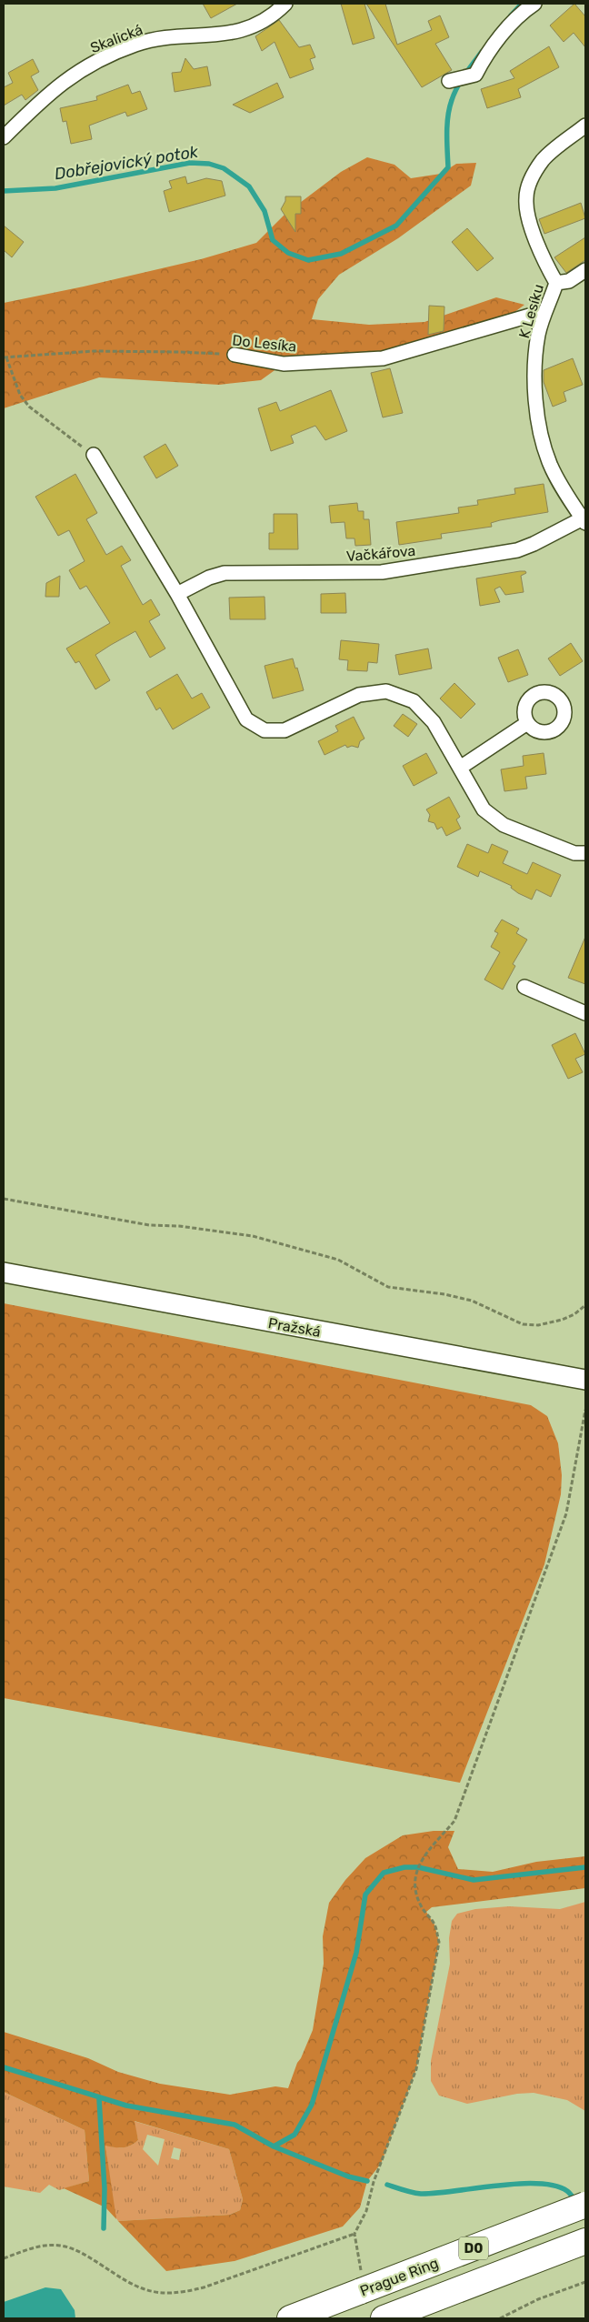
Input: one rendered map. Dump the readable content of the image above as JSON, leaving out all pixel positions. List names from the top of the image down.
{
  "streets": {
    "highway": ["D0", "Prague Ring"],
    "main road": ["Pražská"],
    "street": [
      "Skalická",
      "K Lesíku",
      "Do Lesíka",
      "Vačkářova"
    ]
  },
  "crossings": [
    ["K Lesíku", "Do Lesíka"],
    ["K Lesíku", "Vačkářova"]
  ],
  "water": ["Dobřejovický potok"]
}
